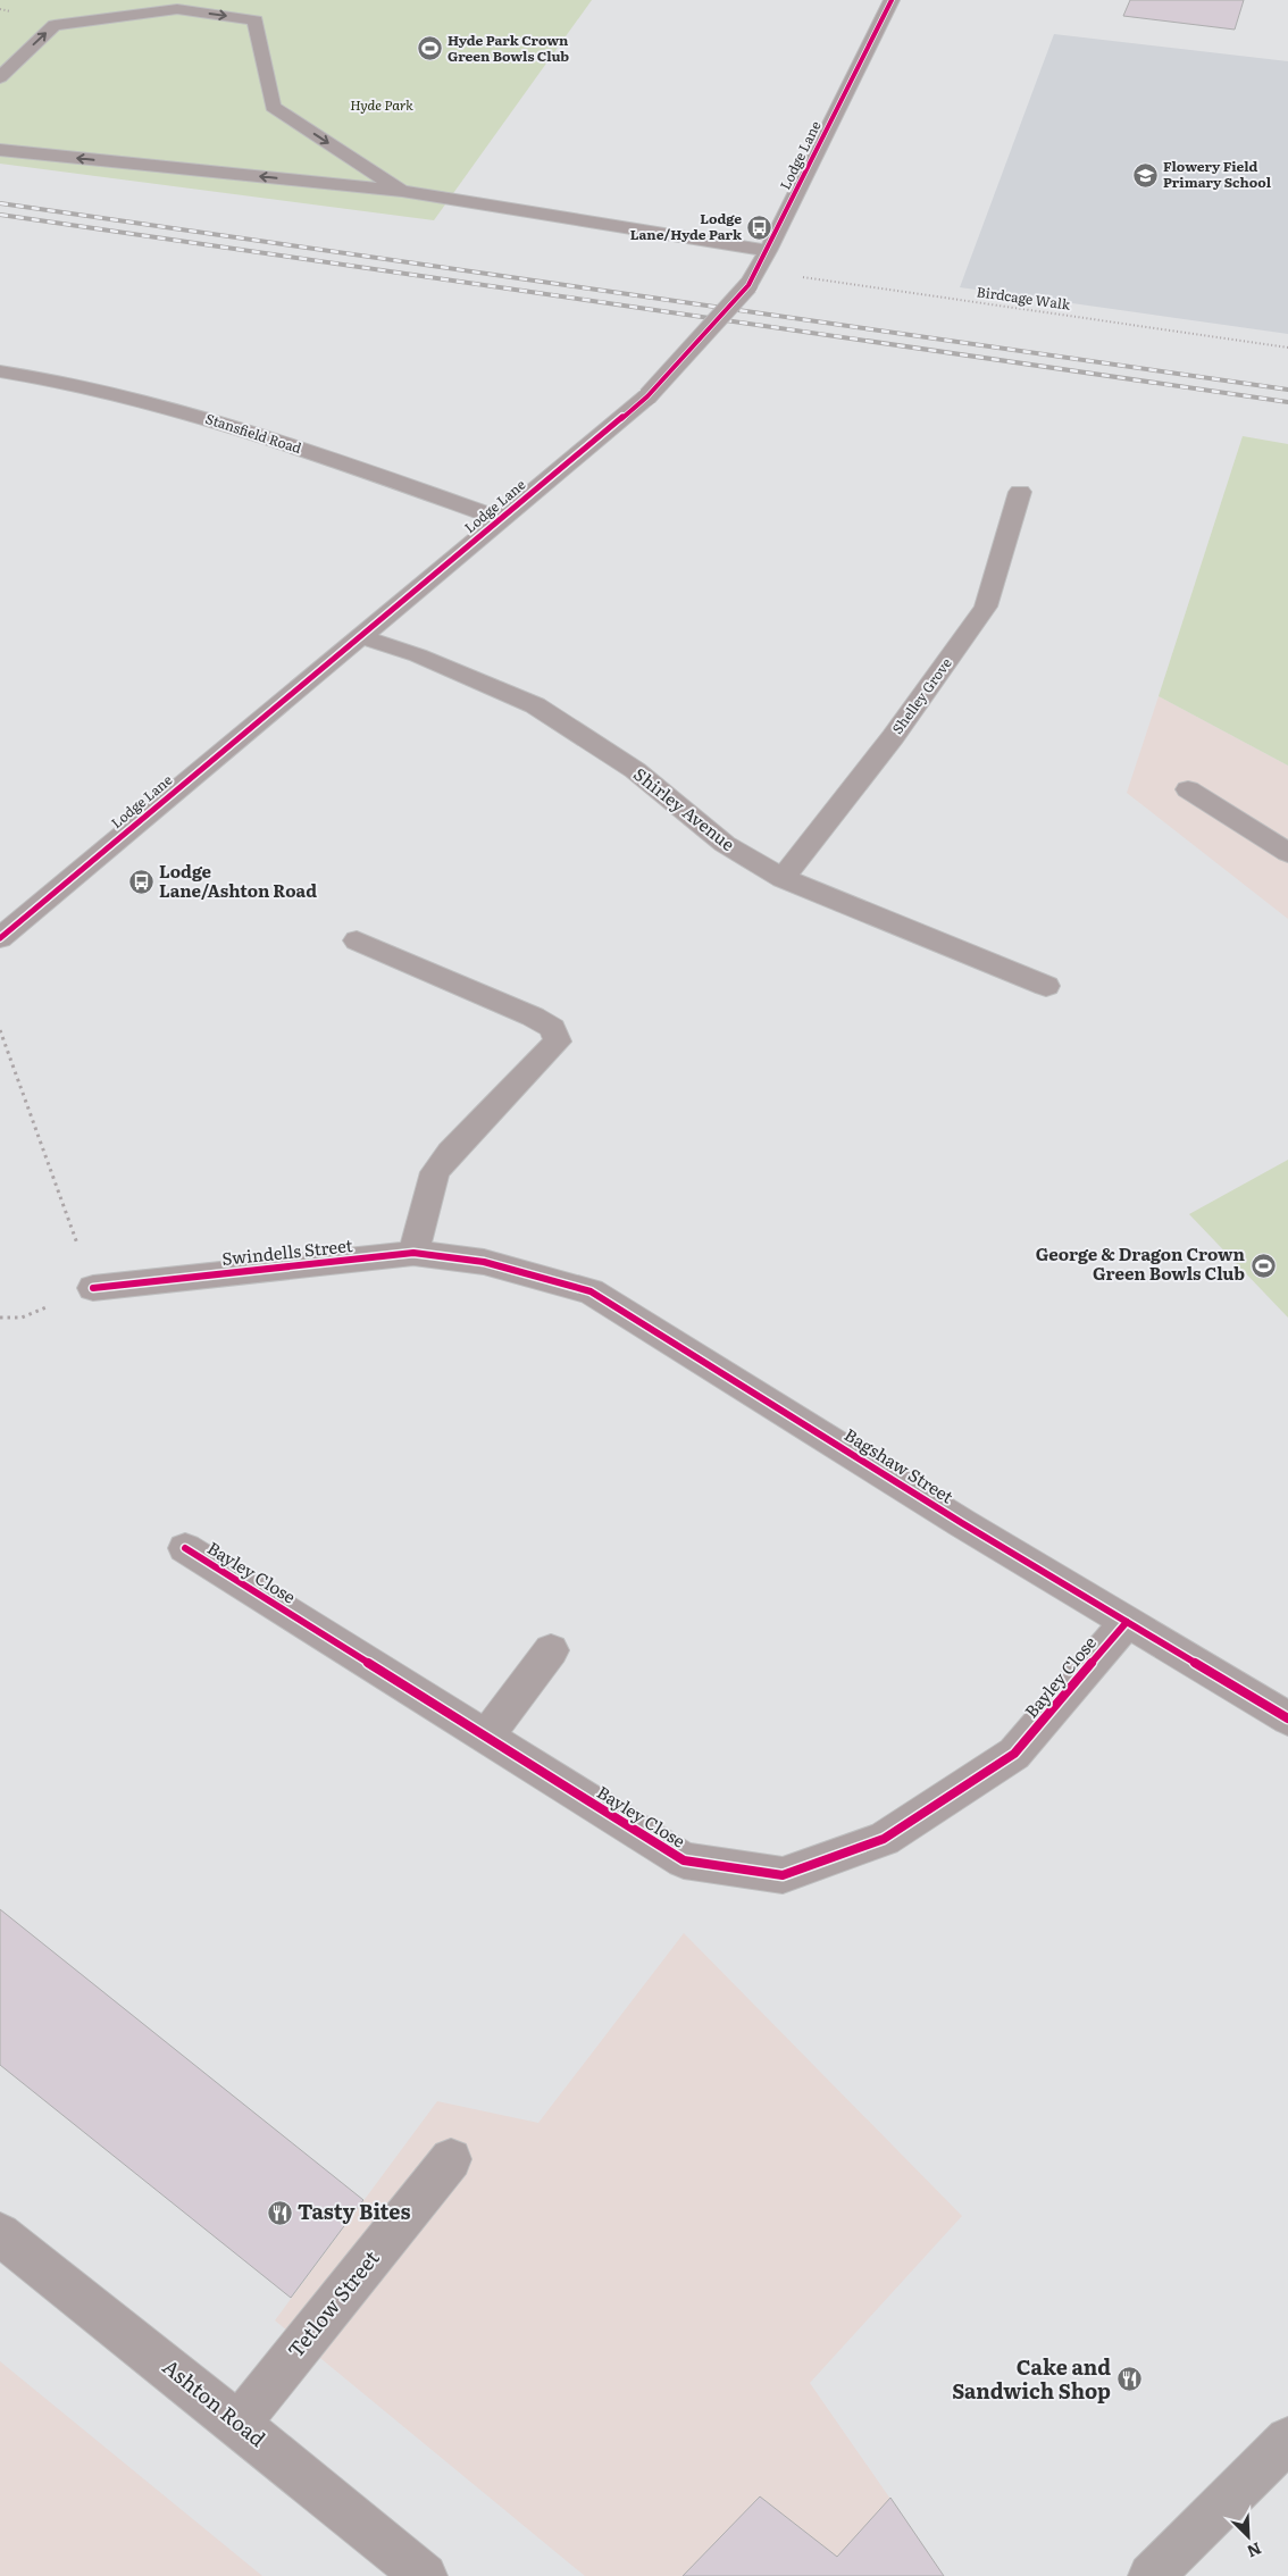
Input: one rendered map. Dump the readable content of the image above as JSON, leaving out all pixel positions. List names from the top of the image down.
{
  "streets": {
    "street": [
      "Lodge Lane",
      "Stansfield Road",
      "Shelley Grove",
      "Shirley Avenue",
      "Swindells Street",
      "Bagshaw Street",
      "Bayley Close",
      "Tetlow Street",
      "Ashton Road"
    ],
    "path": ["Birdcage Walk"]
  },
  "crossings": [
    ["Lodge Lane", "Birdcage Walk"],
    ["Lodge Lane", "Stansfield Road"],
    ["Lodge Lane", "Shirley Avenue"],
    ["Shelley Grove", "Shirley Avenue"],
    ["Swindells Street", "Bagshaw Street"],
    ["Bagshaw Street", "Bayley Close"],
    ["Tetlow Street", "Ashton Road"]
  ],
  "parks": ["Hyde Park"],
  "places": {
    "sports": ["Hyde Park Crown Green Bowls Club", "George & Dragon Crown Green Bowls Club"],
    "school or university": ["Flowery Field Primary School"],
    "bus stop": ["Lodge Lane/Hyde Park", "Lodge Lane/Ashton Road"],
    "restaurant": ["Tasty Bites", "Cake and Sandwich Shop"]
  },
  "north": "bottom right"
}
